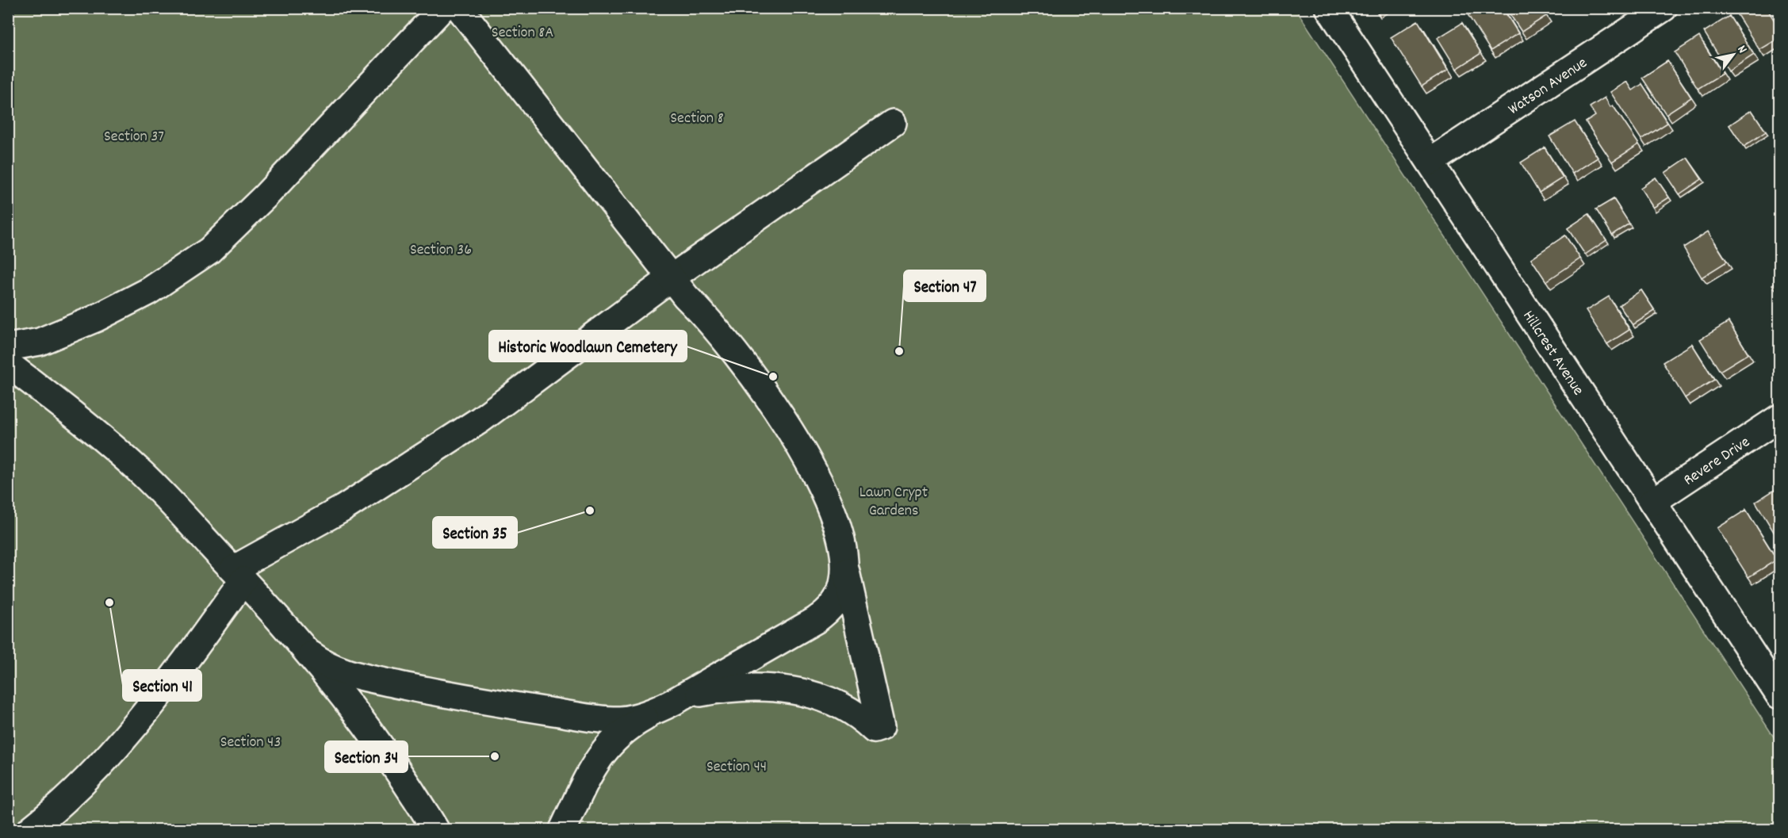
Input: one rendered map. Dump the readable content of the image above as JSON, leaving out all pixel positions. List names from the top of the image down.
{
  "streets": {
    "street": ["Watson Avenue", "Hillcrest Avenue", "Revere Drive"]
  },
  "crossings": [
    ["Watson Avenue", "Hillcrest Avenue"],
    ["Hillcrest Avenue", "Revere Drive"]
  ],
  "parks": [
    "Section 8A",
    "Section 8",
    "Section 37",
    "Section 36",
    "Lawn Crypt Gardens",
    "Section 43",
    "Section 44"
  ],
  "places": [
    "Section 47",
    "Historic Woodlawn Cemetery",
    "Section 35",
    "Section 41",
    "Section 34"
  ],
  "north": "top right"
}
